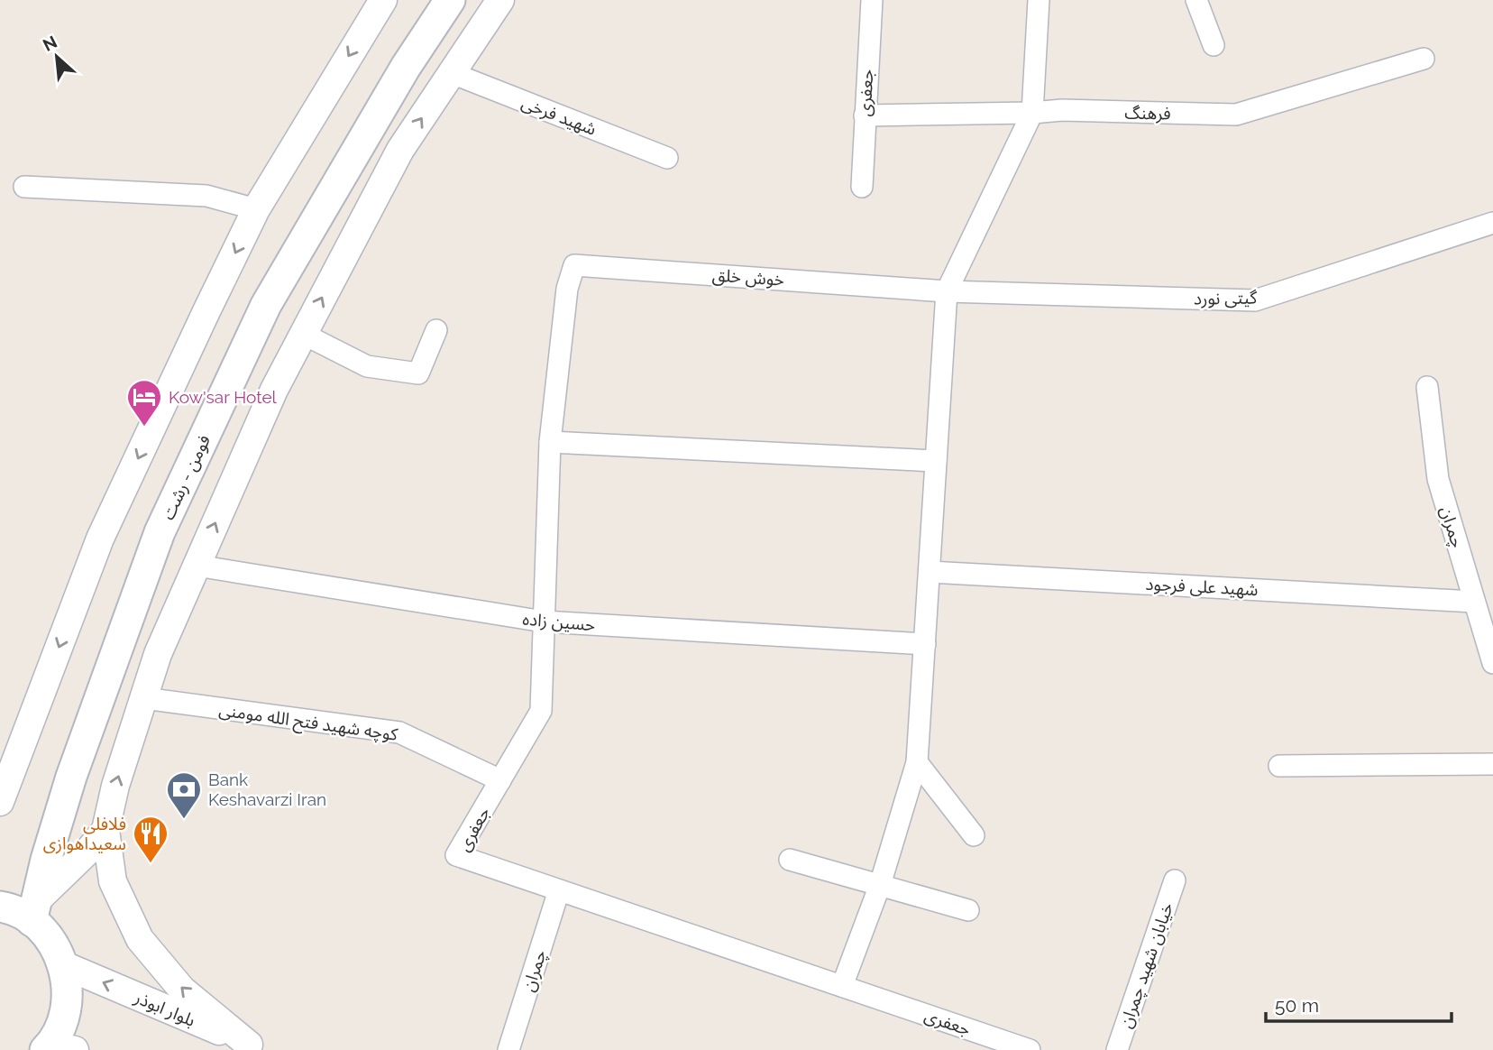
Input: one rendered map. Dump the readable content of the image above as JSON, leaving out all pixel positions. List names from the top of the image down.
{
  "streets": {
    "main road": ["فومن - رشت"],
    "street": [
      "جعفری",
      "فرهنگ",
      "شهید فرخی",
      "خوش خلق",
      "گیتی نورد",
      "چمران",
      "شهید علی فرجود",
      "حسین زاده",
      "کوچه شهید فتح الله مومنی",
      "خیابان شهید چمران",
      "بلوار ابوذر"
    ]
  },
  "crossings": [
    ["جعفری", "فرهنگ"],
    ["جعفری", "خوش خلق"],
    ["جعفری", "چمران"],
    ["جعفری", "حسین زاده"],
    ["جعفری", "کوچه شهید فتح الله مومنی"],
    ["خوش خلق", "گیتی نورد"],
    ["چمران", "شهید علی فرجود"]
  ],
  "one_way": ["بلوار ابوذر"],
  "places": {
    "hotel": ["Kow'sar Hotel"],
    "bank": ["Bank Keshavarzi Iran"],
    "restaurant": ["فلافلی سعیداهوازی"]
  },
  "scale_bar": "50 m",
  "north": "top left"
}
